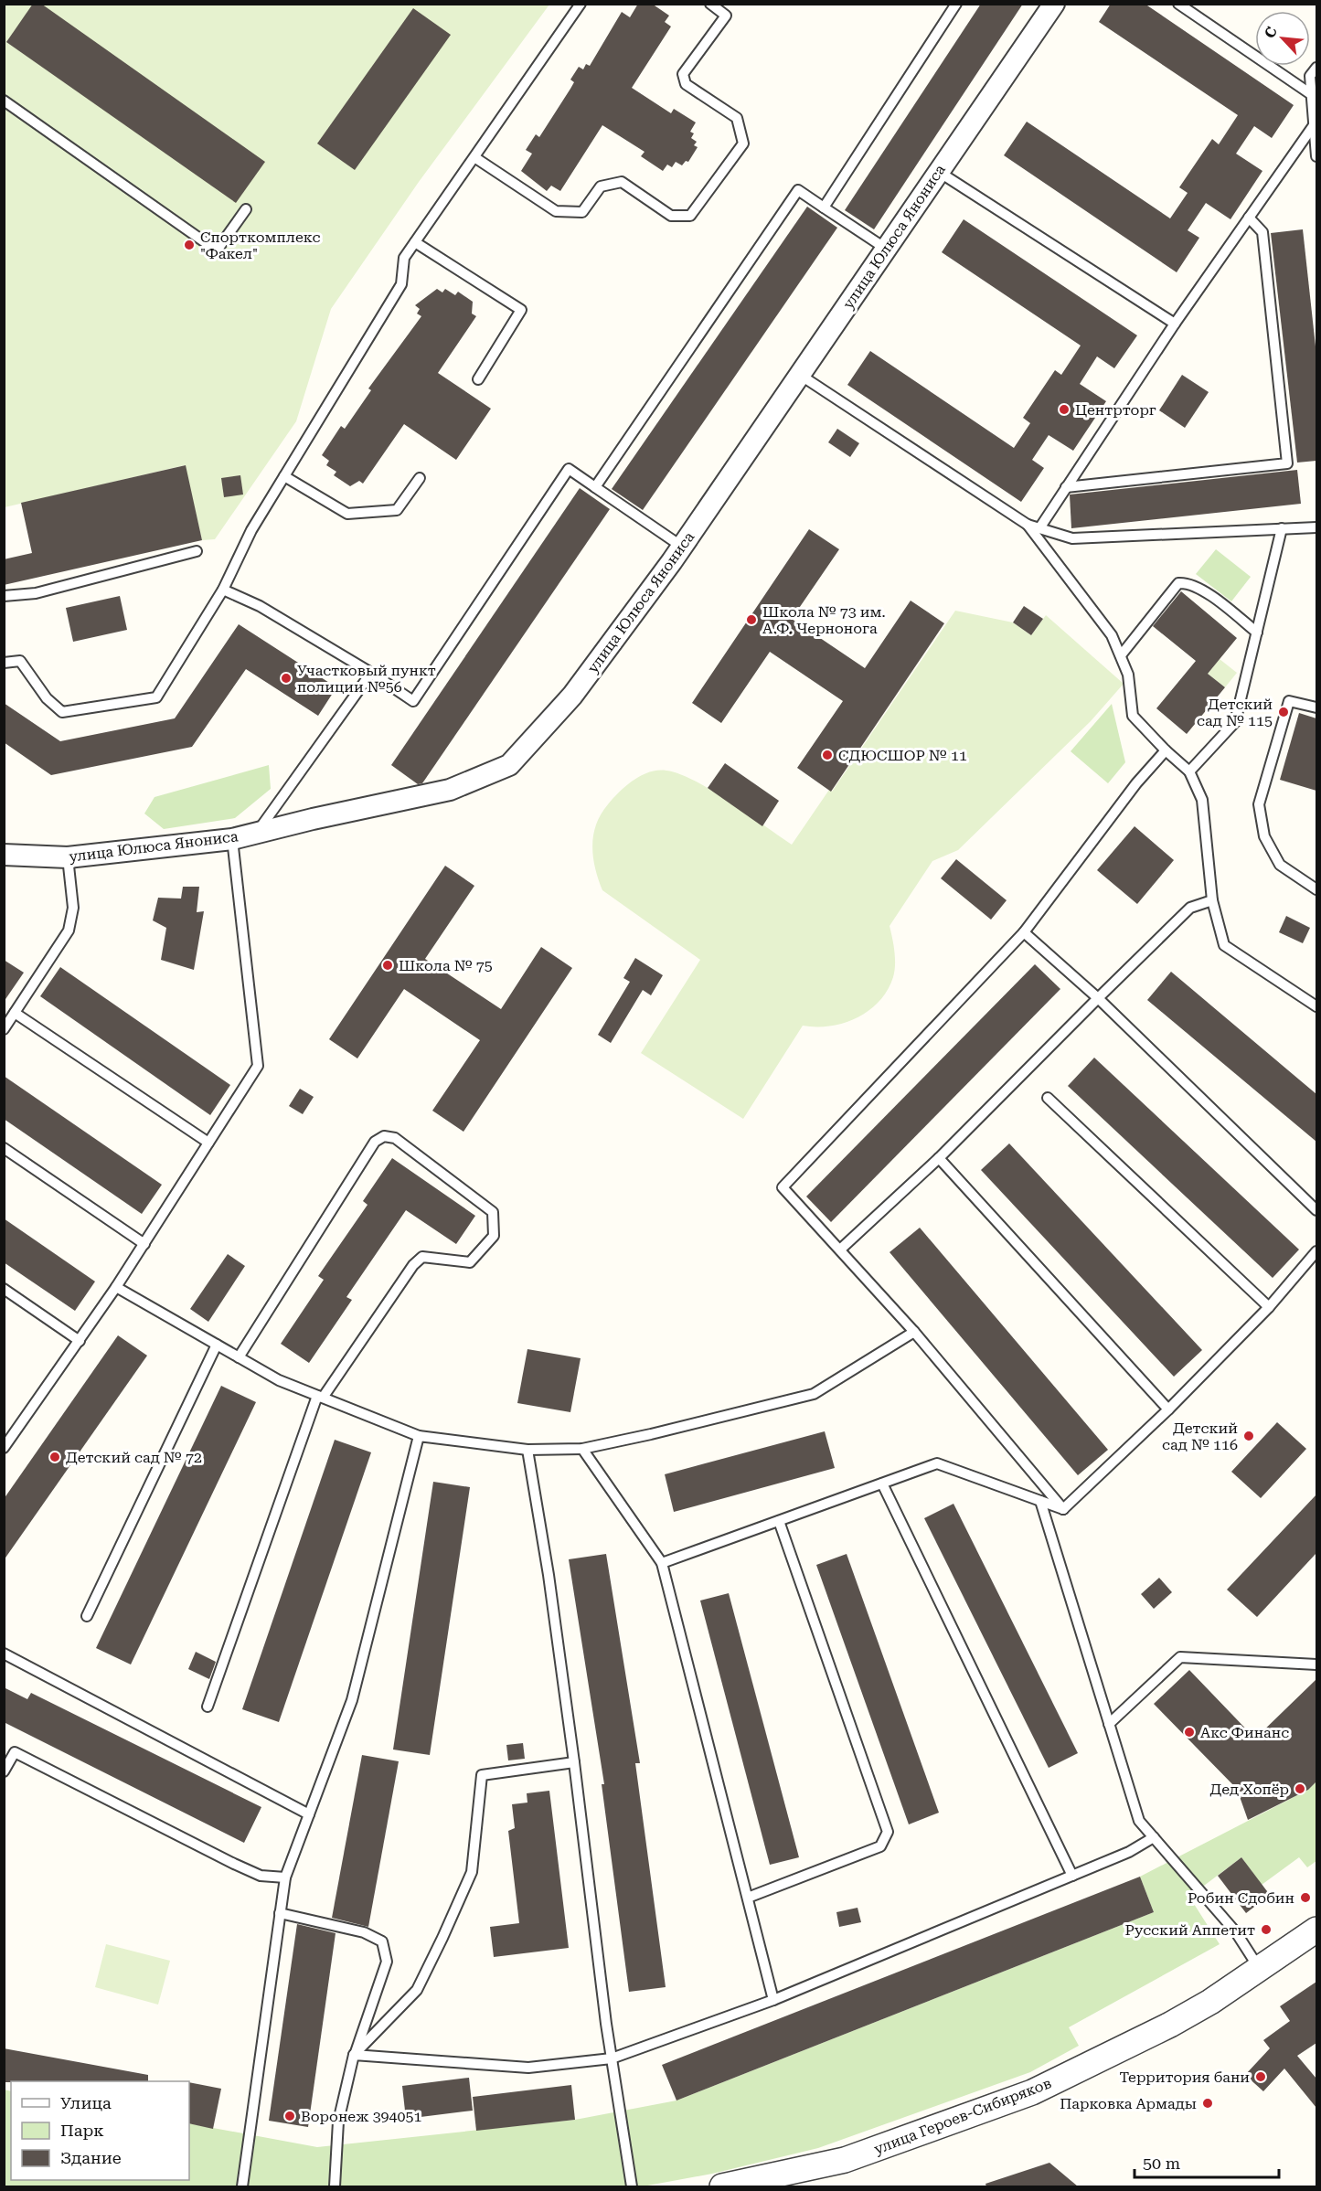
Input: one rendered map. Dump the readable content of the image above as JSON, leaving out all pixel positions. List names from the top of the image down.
{
  "streets": {
    "street": ["улица Юлюса Янониса", "улица Героев-Сибиряков"]
  },
  "places": [
    "Спорткомплекс \"Факел\"",
    "Центрторг",
    "Школа № 73 им. А.Ф. Чернонога",
    "Участковый пункт полиции №56",
    "Детский сад № 115",
    "СДЮСШОР № 11",
    "Школа № 75",
    "Детский сад № 116",
    "Детский сад № 72",
    "Акс Финанс",
    "Дед Хопёр",
    "Робин Сдобин",
    "Русский Аппетит",
    "Территория бани",
    "Парковка Армады",
    "Воронеж 394051"
  ],
  "legend": ["Улица", "Парк", "Здание"],
  "scale_bar": "50 m",
  "north": "top left"
}
